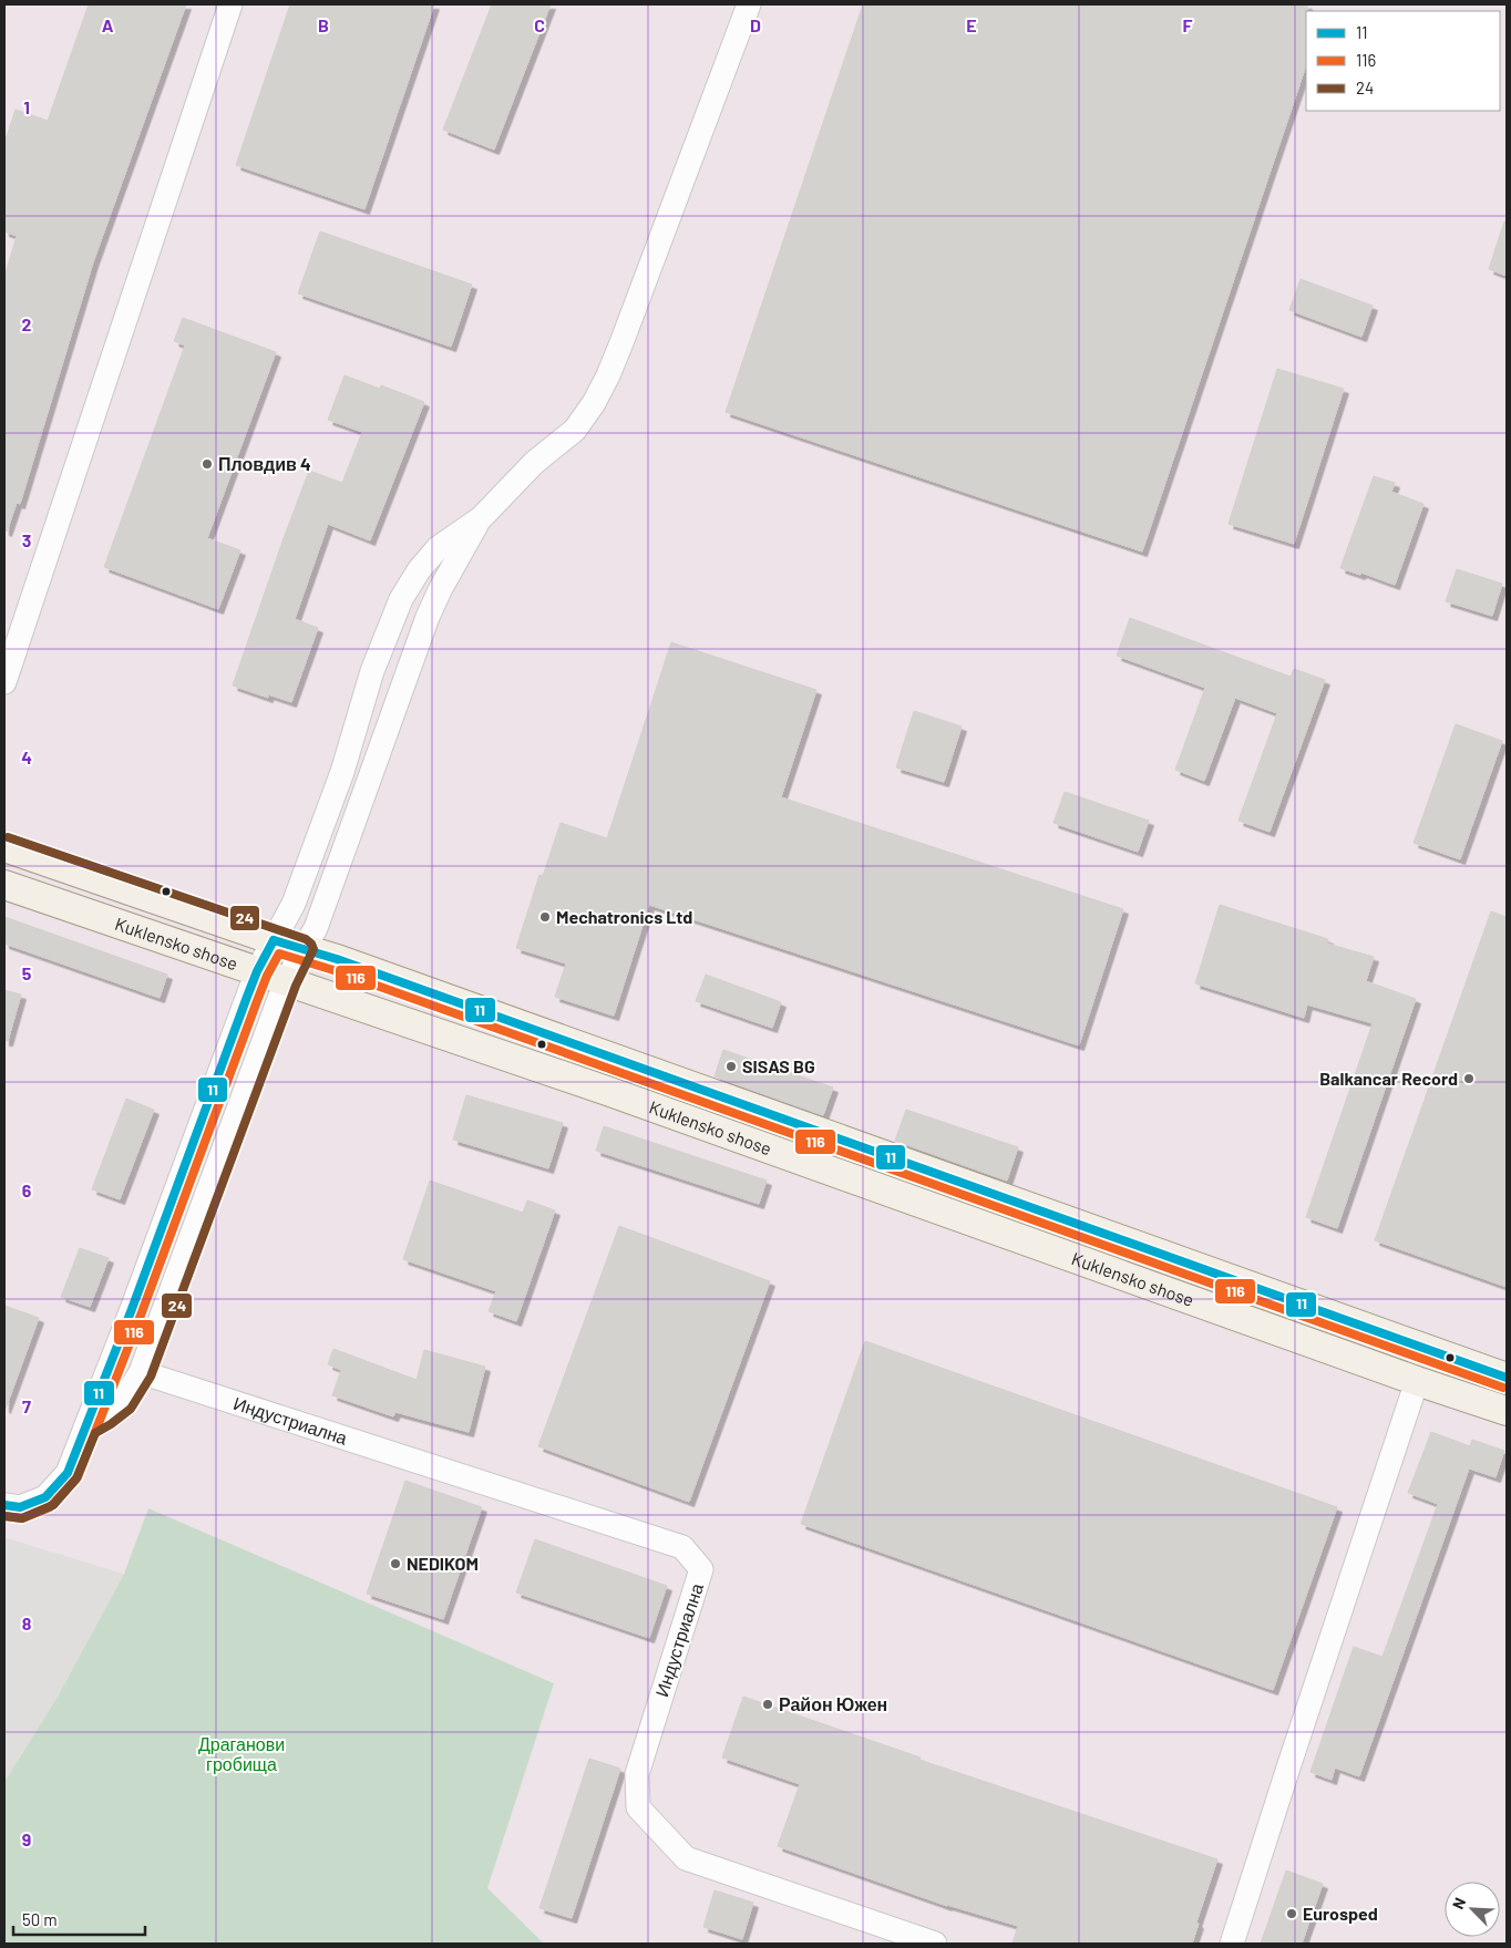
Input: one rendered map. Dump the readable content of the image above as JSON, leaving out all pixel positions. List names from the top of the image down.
{
  "streets": {
    "main road": ["Kuklensko shose"],
    "street": ["Индустриална"]
  },
  "parks": ["Драганови гробища"],
  "places": [
    "Пловдив 4",
    "Mechatronics Ltd",
    "SISAS BG",
    "Balkancar Record",
    "NEDIKOM",
    "Район Южен",
    "Eurosped"
  ],
  "lines": ["transit line 24", "transit line 11", "transit line 116"],
  "legend": ["11", "116", "24"],
  "scale_bar": "50 m",
  "north": "top left",
  "grid": {
    "columns": [
      "A",
      "B",
      "C",
      "D",
      "E",
      "F"
    ],
    "rows": [
      "1",
      "2",
      "3",
      "4",
      "5",
      "6",
      "7",
      "8",
      "9"
    ]
  }
}
